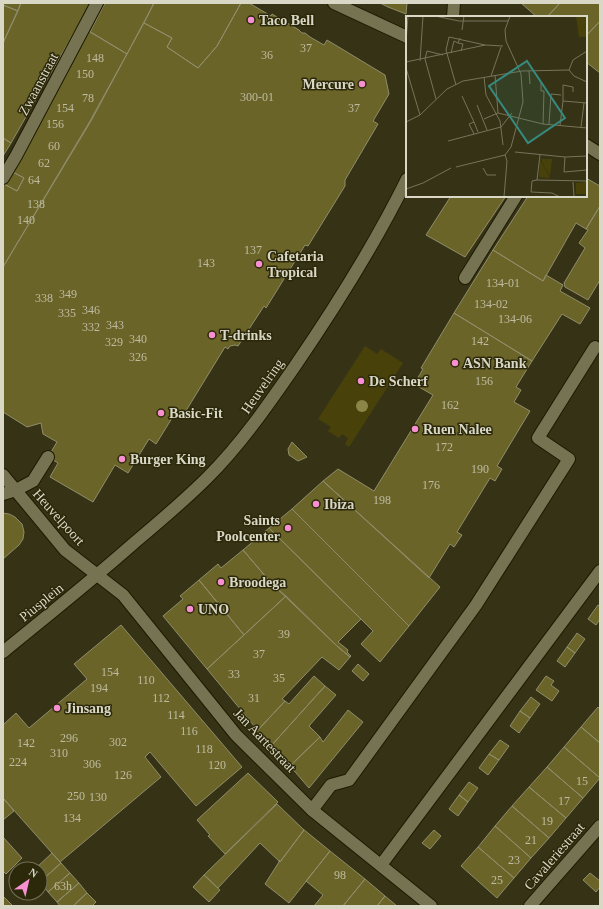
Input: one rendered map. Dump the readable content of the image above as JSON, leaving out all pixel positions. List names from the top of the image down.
{
  "streets": {
    "street": [
      "Zwaanstraat",
      "Heuvelring",
      "Heuvelpoort",
      "Piusplein",
      "Jan Aartestraat",
      "Cavaleriestraat"
    ]
  },
  "crossings": [
    ["Heuvelring", "Heuvelpoort"],
    ["Heuvelring", "Piusplein"],
    ["Heuvelring", "Jan Aartestraat"],
    ["Heuvelpoort", "Piusplein"],
    ["Heuvelpoort", "Jan Aartestraat"],
    ["Piusplein", "Jan Aartestraat"]
  ],
  "places": [
    "Taco Bell",
    "Mercure",
    "Cafetaria Tropical",
    "T-drinks",
    "ASN Bank",
    "De Scherf",
    "Basic-Fit",
    "Ruen Nalee",
    "Burger King",
    "Ibiza",
    "Saints Poolcenter",
    "Broodega",
    "UNO",
    "Jinsang"
  ],
  "house_numbers": [
    "37",
    "36",
    "148",
    "150",
    "300-01",
    "78",
    "154",
    "37",
    "156",
    "60",
    "62",
    "64",
    "138",
    "140",
    "137",
    "143",
    "134-01",
    "349",
    "338",
    "134-02",
    "346",
    "335",
    "134-06",
    "343",
    "332",
    "340",
    "142",
    "329",
    "326",
    "156",
    "162",
    "172",
    "190",
    "176",
    "198",
    "39",
    "37",
    "154",
    "33",
    "35",
    "110",
    "194",
    "112",
    "31",
    "114",
    "116",
    "296",
    "302",
    "142",
    "118",
    "310",
    "224",
    "306",
    "120",
    "126",
    "15",
    "250",
    "130",
    "17",
    "134",
    "19",
    "21",
    "23",
    "98",
    "25",
    "63h"
  ],
  "north": "top right"
}
